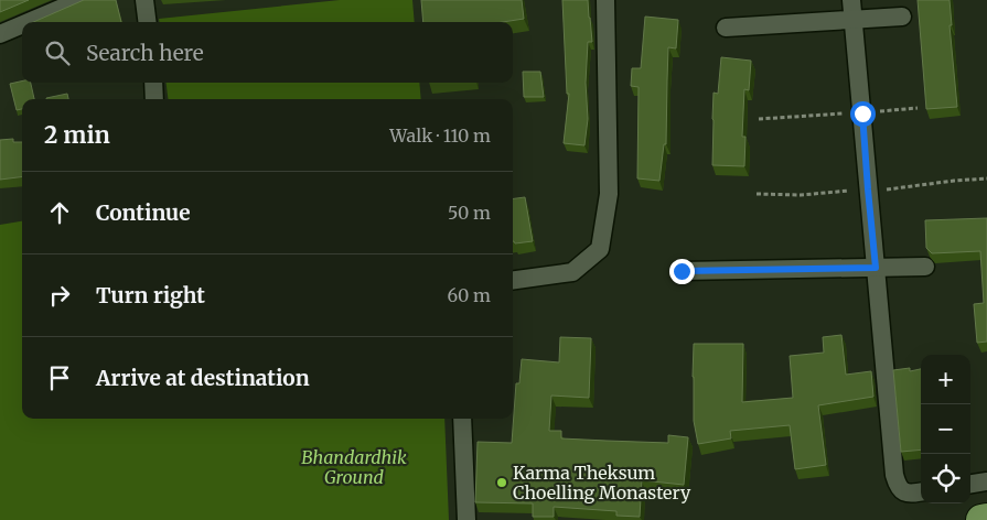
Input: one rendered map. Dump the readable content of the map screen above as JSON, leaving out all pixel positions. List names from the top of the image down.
{
  "parks": ["Bhandardhik Ground"],
  "places": ["Karma Theksum Choelling Monastery"],
  "page": {
    "search": "Search here",
    "heading": ["2 min", "Walk · 110 m"],
    "list": [
      ["Continue", "50 m"],
      ["Turn right", "60 m"],
      "Arrive at destination"
    ],
    "map_buttons": ["+", "−"]
  }
}
